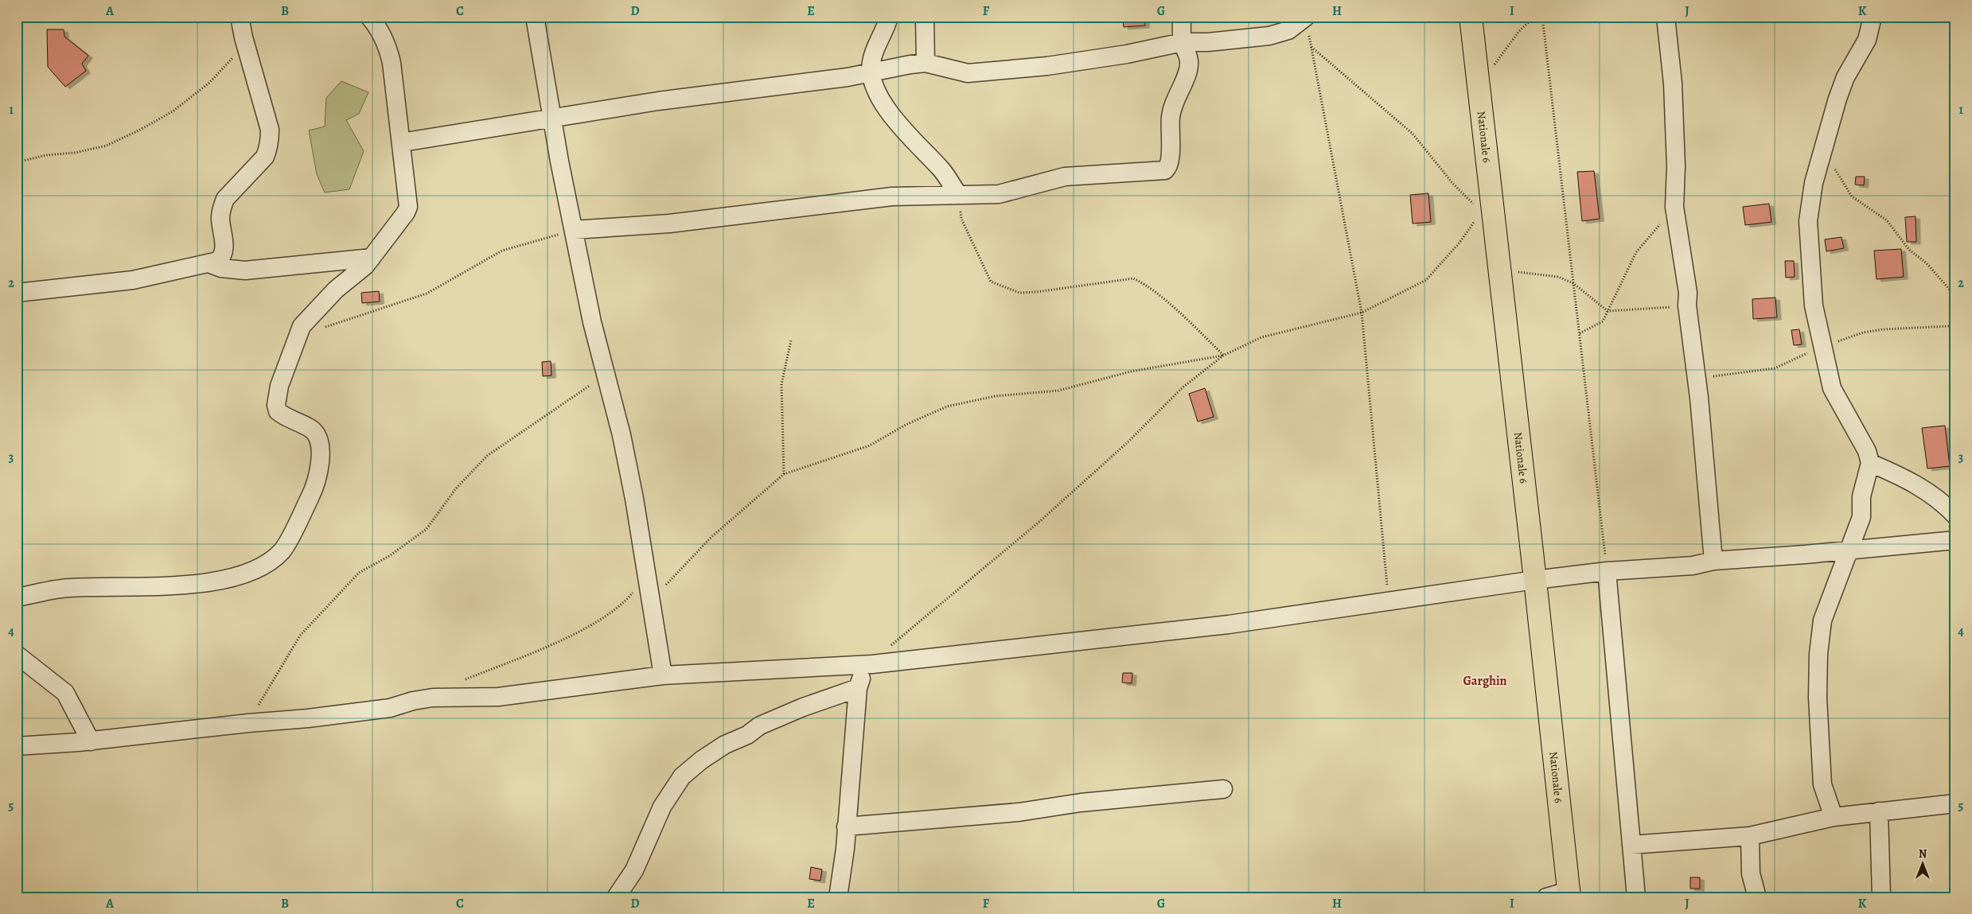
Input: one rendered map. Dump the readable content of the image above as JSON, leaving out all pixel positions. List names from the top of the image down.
{
  "streets": {
    "main road": ["Nationale 6"]
  },
  "districts": ["Garghin"],
  "north": "top",
  "grid": {
    "columns": [
      "A",
      "B",
      "C",
      "D",
      "E",
      "F",
      "G",
      "H",
      "I",
      "J",
      "K"
    ],
    "rows": [
      "1",
      "2",
      "3",
      "4",
      "5"
    ]
  }
}
